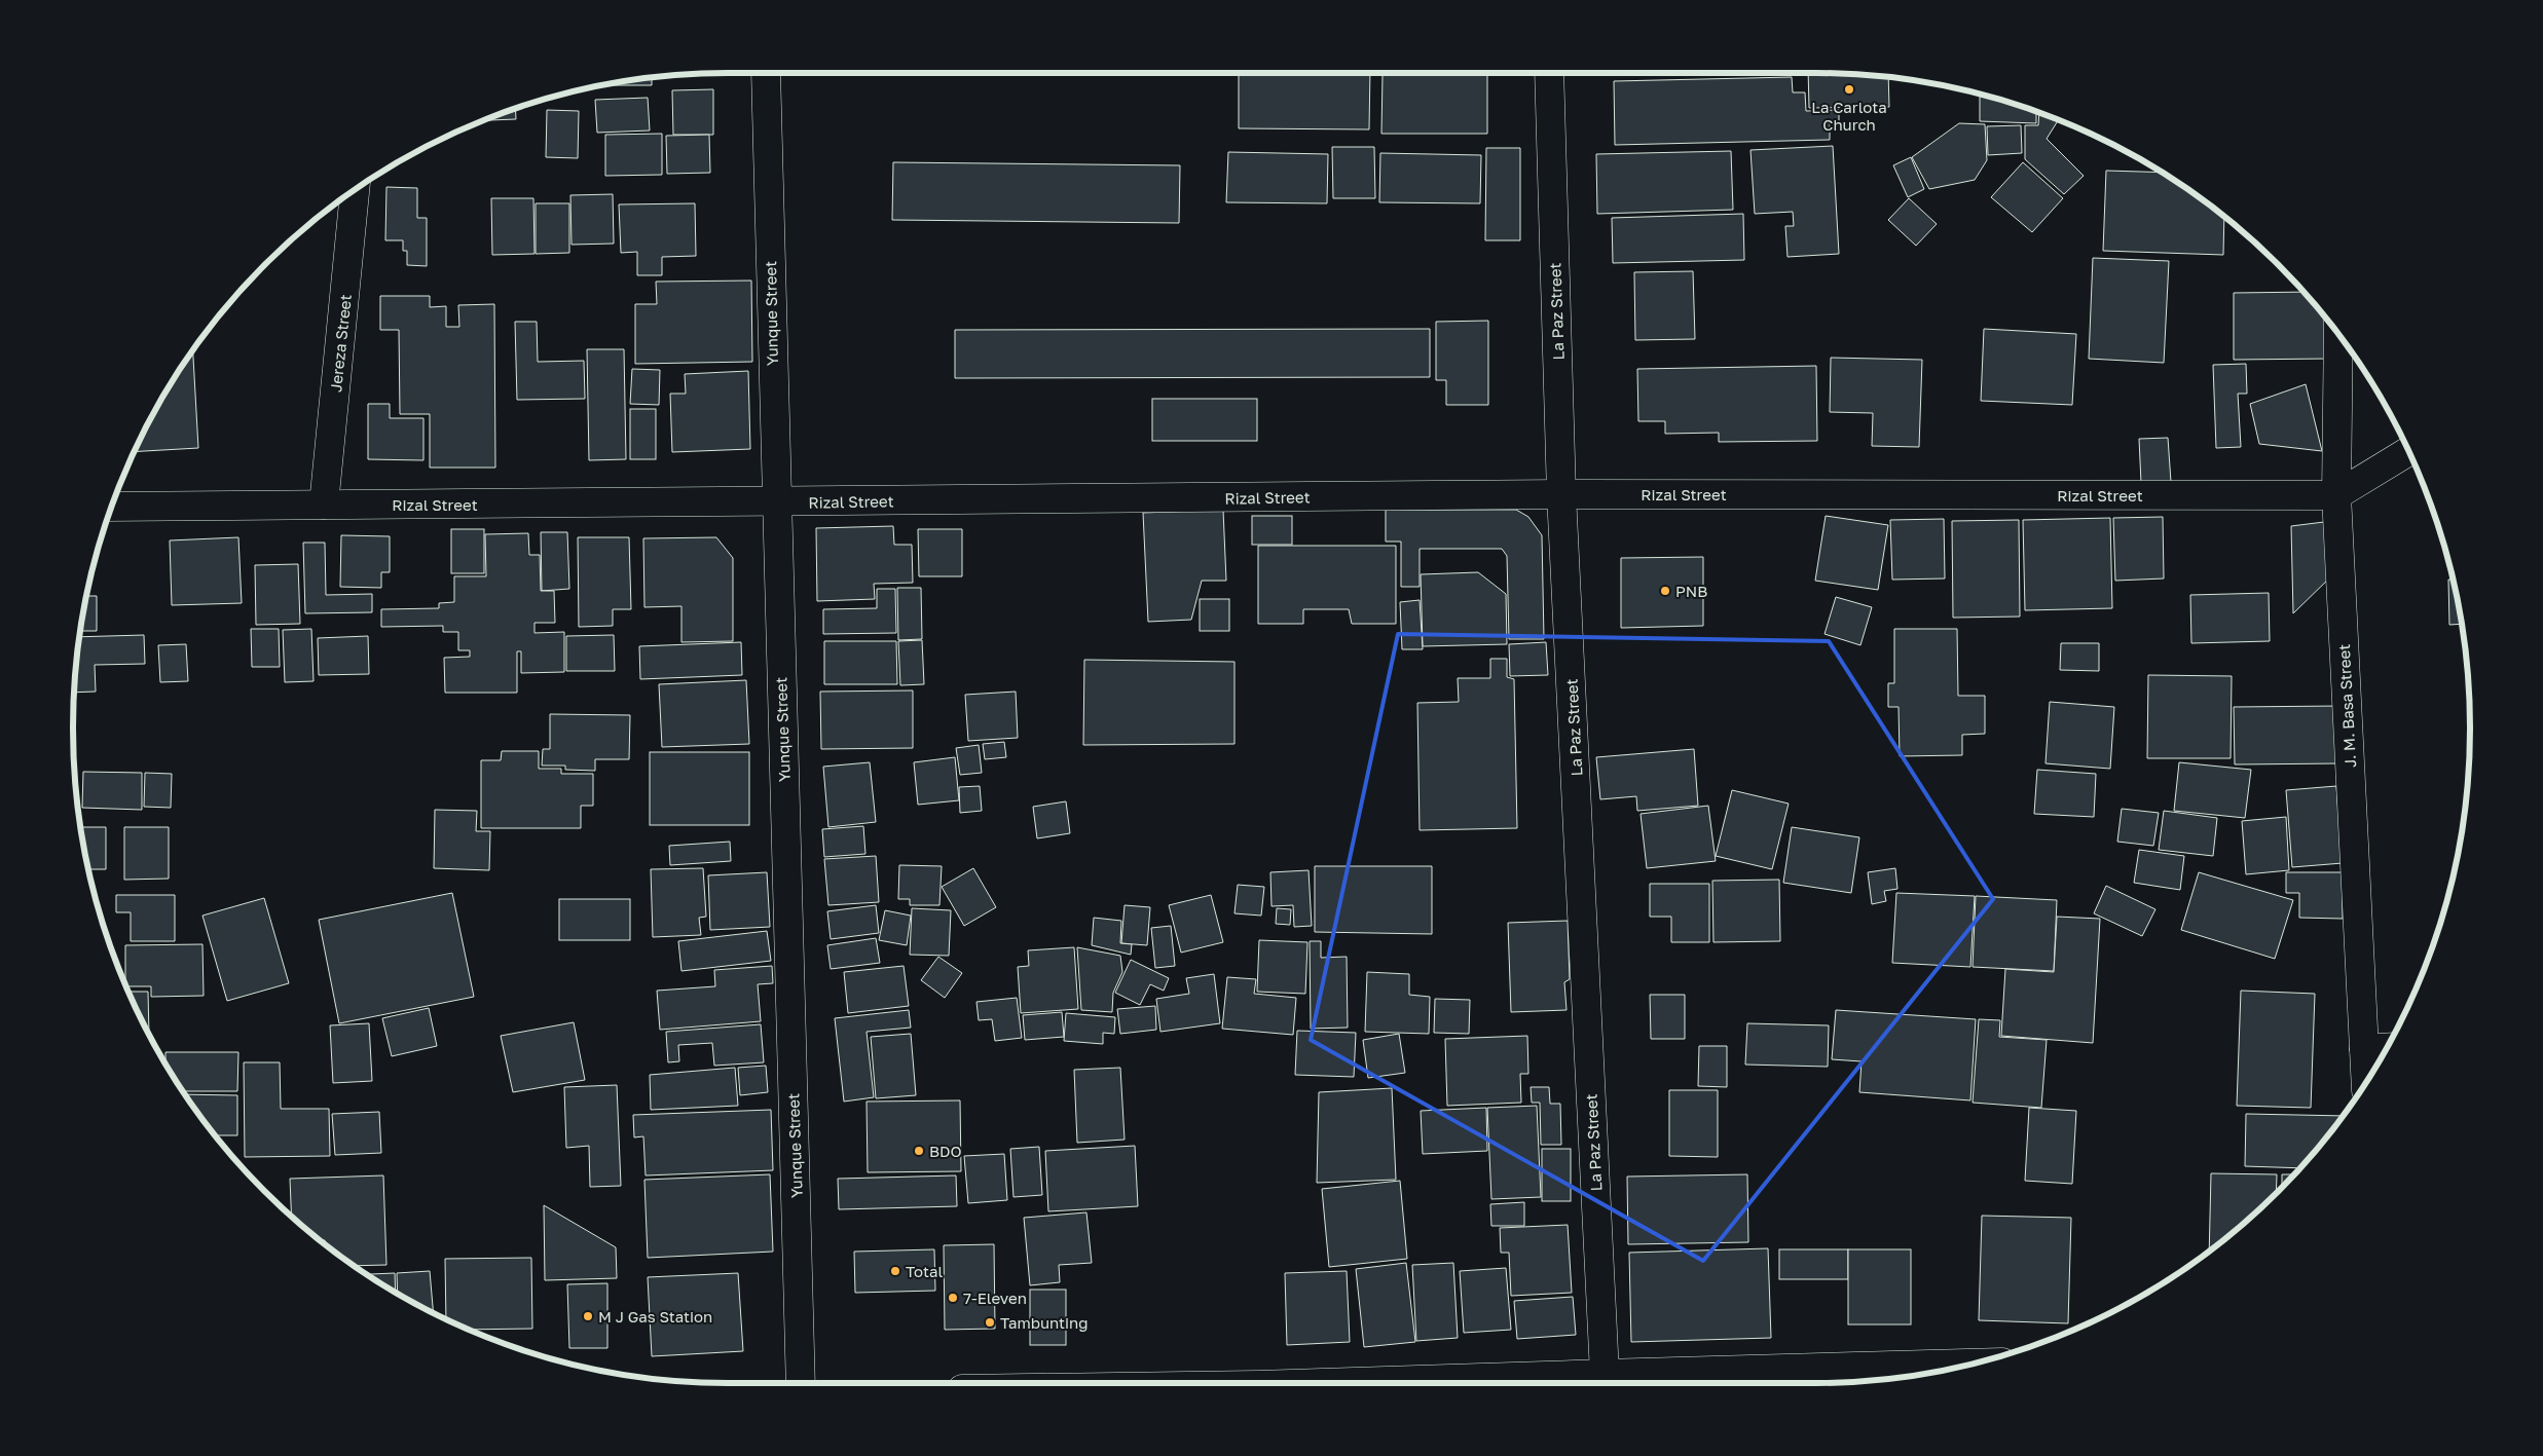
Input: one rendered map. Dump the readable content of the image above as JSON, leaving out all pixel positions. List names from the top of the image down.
{
  "streets": {
    "street": [
      "La Paz Street",
      "Yunque Street",
      "Jereza Street",
      "Rizal Street",
      "J. M. Basa Street"
    ]
  },
  "crossings": [
    ["La Paz Street", "Rizal Street"],
    ["Yunque Street", "Rizal Street"],
    ["Jereza Street", "Rizal Street"],
    ["Rizal Street", "J. M. Basa Street"]
  ],
  "places": [
    "La Carlota Church",
    "PNB",
    "BDO",
    "Total",
    "7-Eleven",
    "M J Gas Station",
    "Tambunting"
  ]
}
